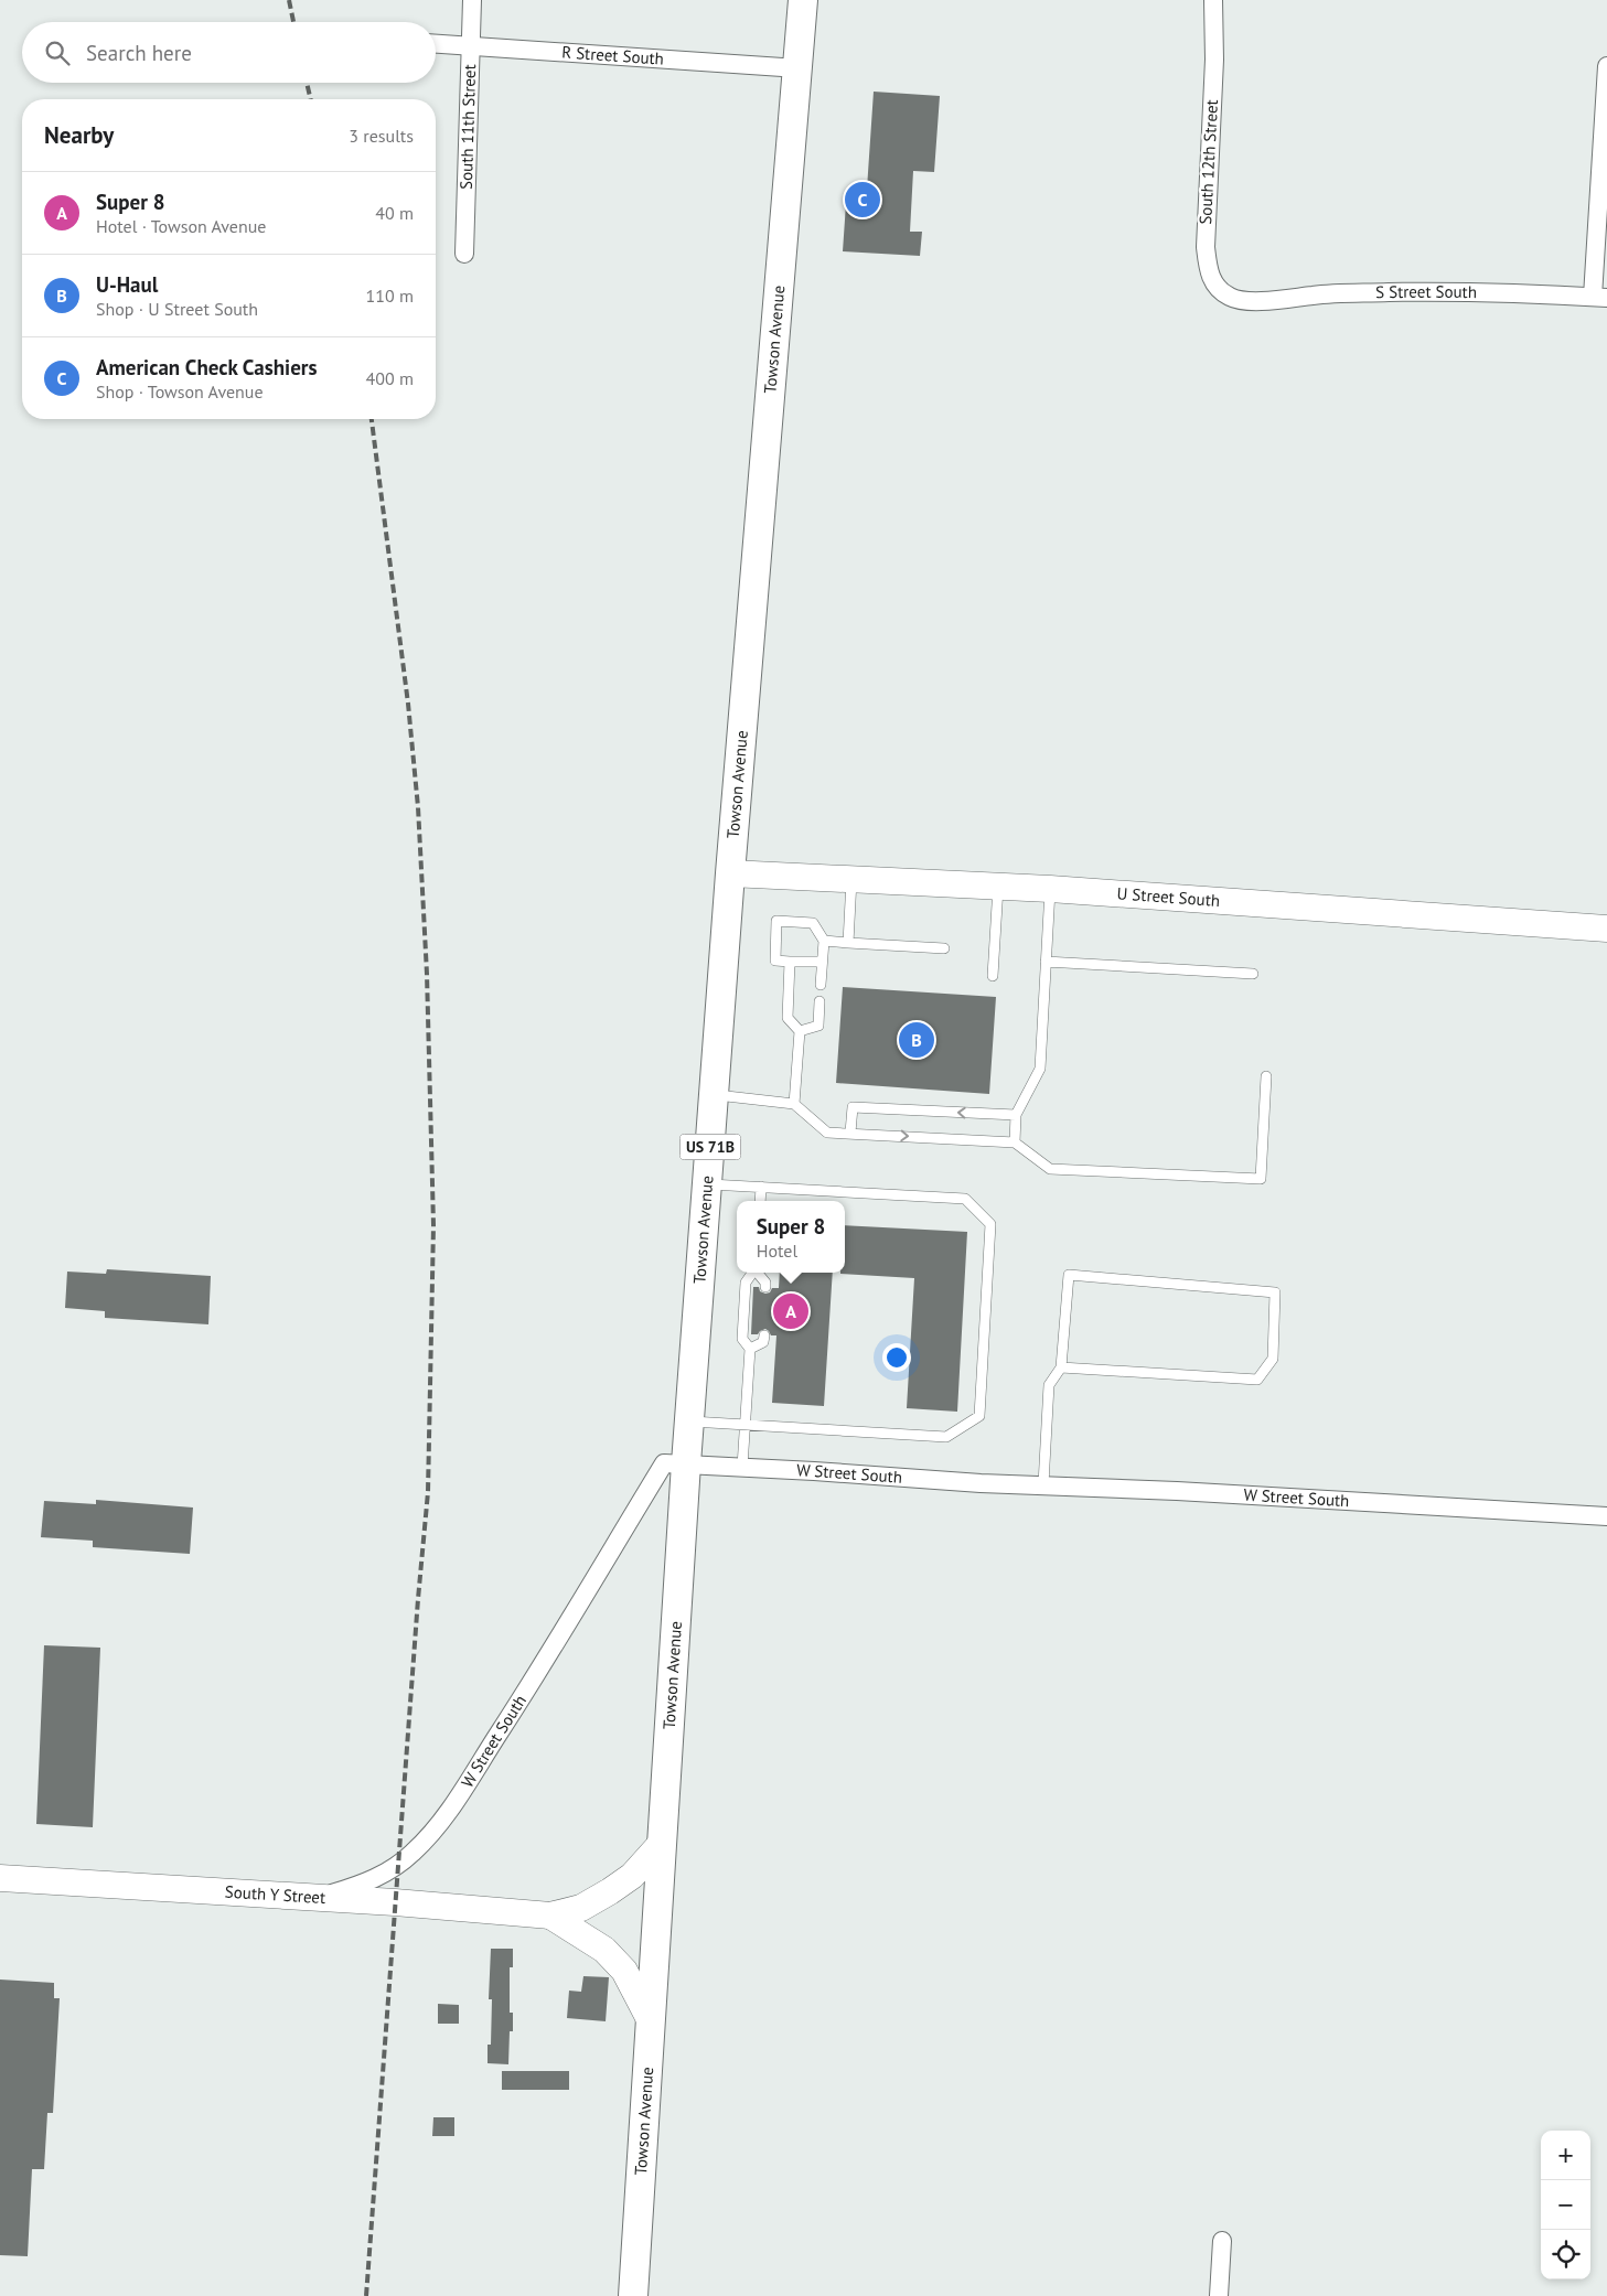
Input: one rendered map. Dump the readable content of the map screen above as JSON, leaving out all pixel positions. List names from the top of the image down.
{
  "streets": {
    "main road": ["Towson Avenue", "US 71B"],
    "street": [
      "R Street South",
      "South 11th Street",
      "South 12th Street",
      "S Street South",
      "U Street South",
      "W Street South",
      "South Y Street"
    ]
  },
  "crossings": [
    ["R Street South", "South 11th Street"],
    ["R Street South", "Towson Avenue"],
    ["South 12th Street", "S Street South"],
    ["Towson Avenue", "U Street South"],
    ["Towson Avenue", "W Street South"],
    ["Towson Avenue", "South Y Street"],
    ["W Street South", "South Y Street"]
  ],
  "page": {
    "search": "Search here",
    "heading": ["Nearby", "3 results"],
    "list": [
      {
        "mark": "A",
        "name": "Super 8",
        "note": "Hotel · Towson Avenue",
        "value": "40 m"
      },
      {
        "mark": "B",
        "name": "U-Haul",
        "note": "Shop · U Street South",
        "value": "110 m"
      },
      {
        "mark": "C",
        "name": "American Check Cashiers",
        "note": "Shop · Towson Avenue",
        "value": "400 m"
      }
    ],
    "pins": ["C", "B", "A"],
    "popup": ["Super 8", "Hotel"],
    "map_buttons": ["+", "−"]
  }
}
